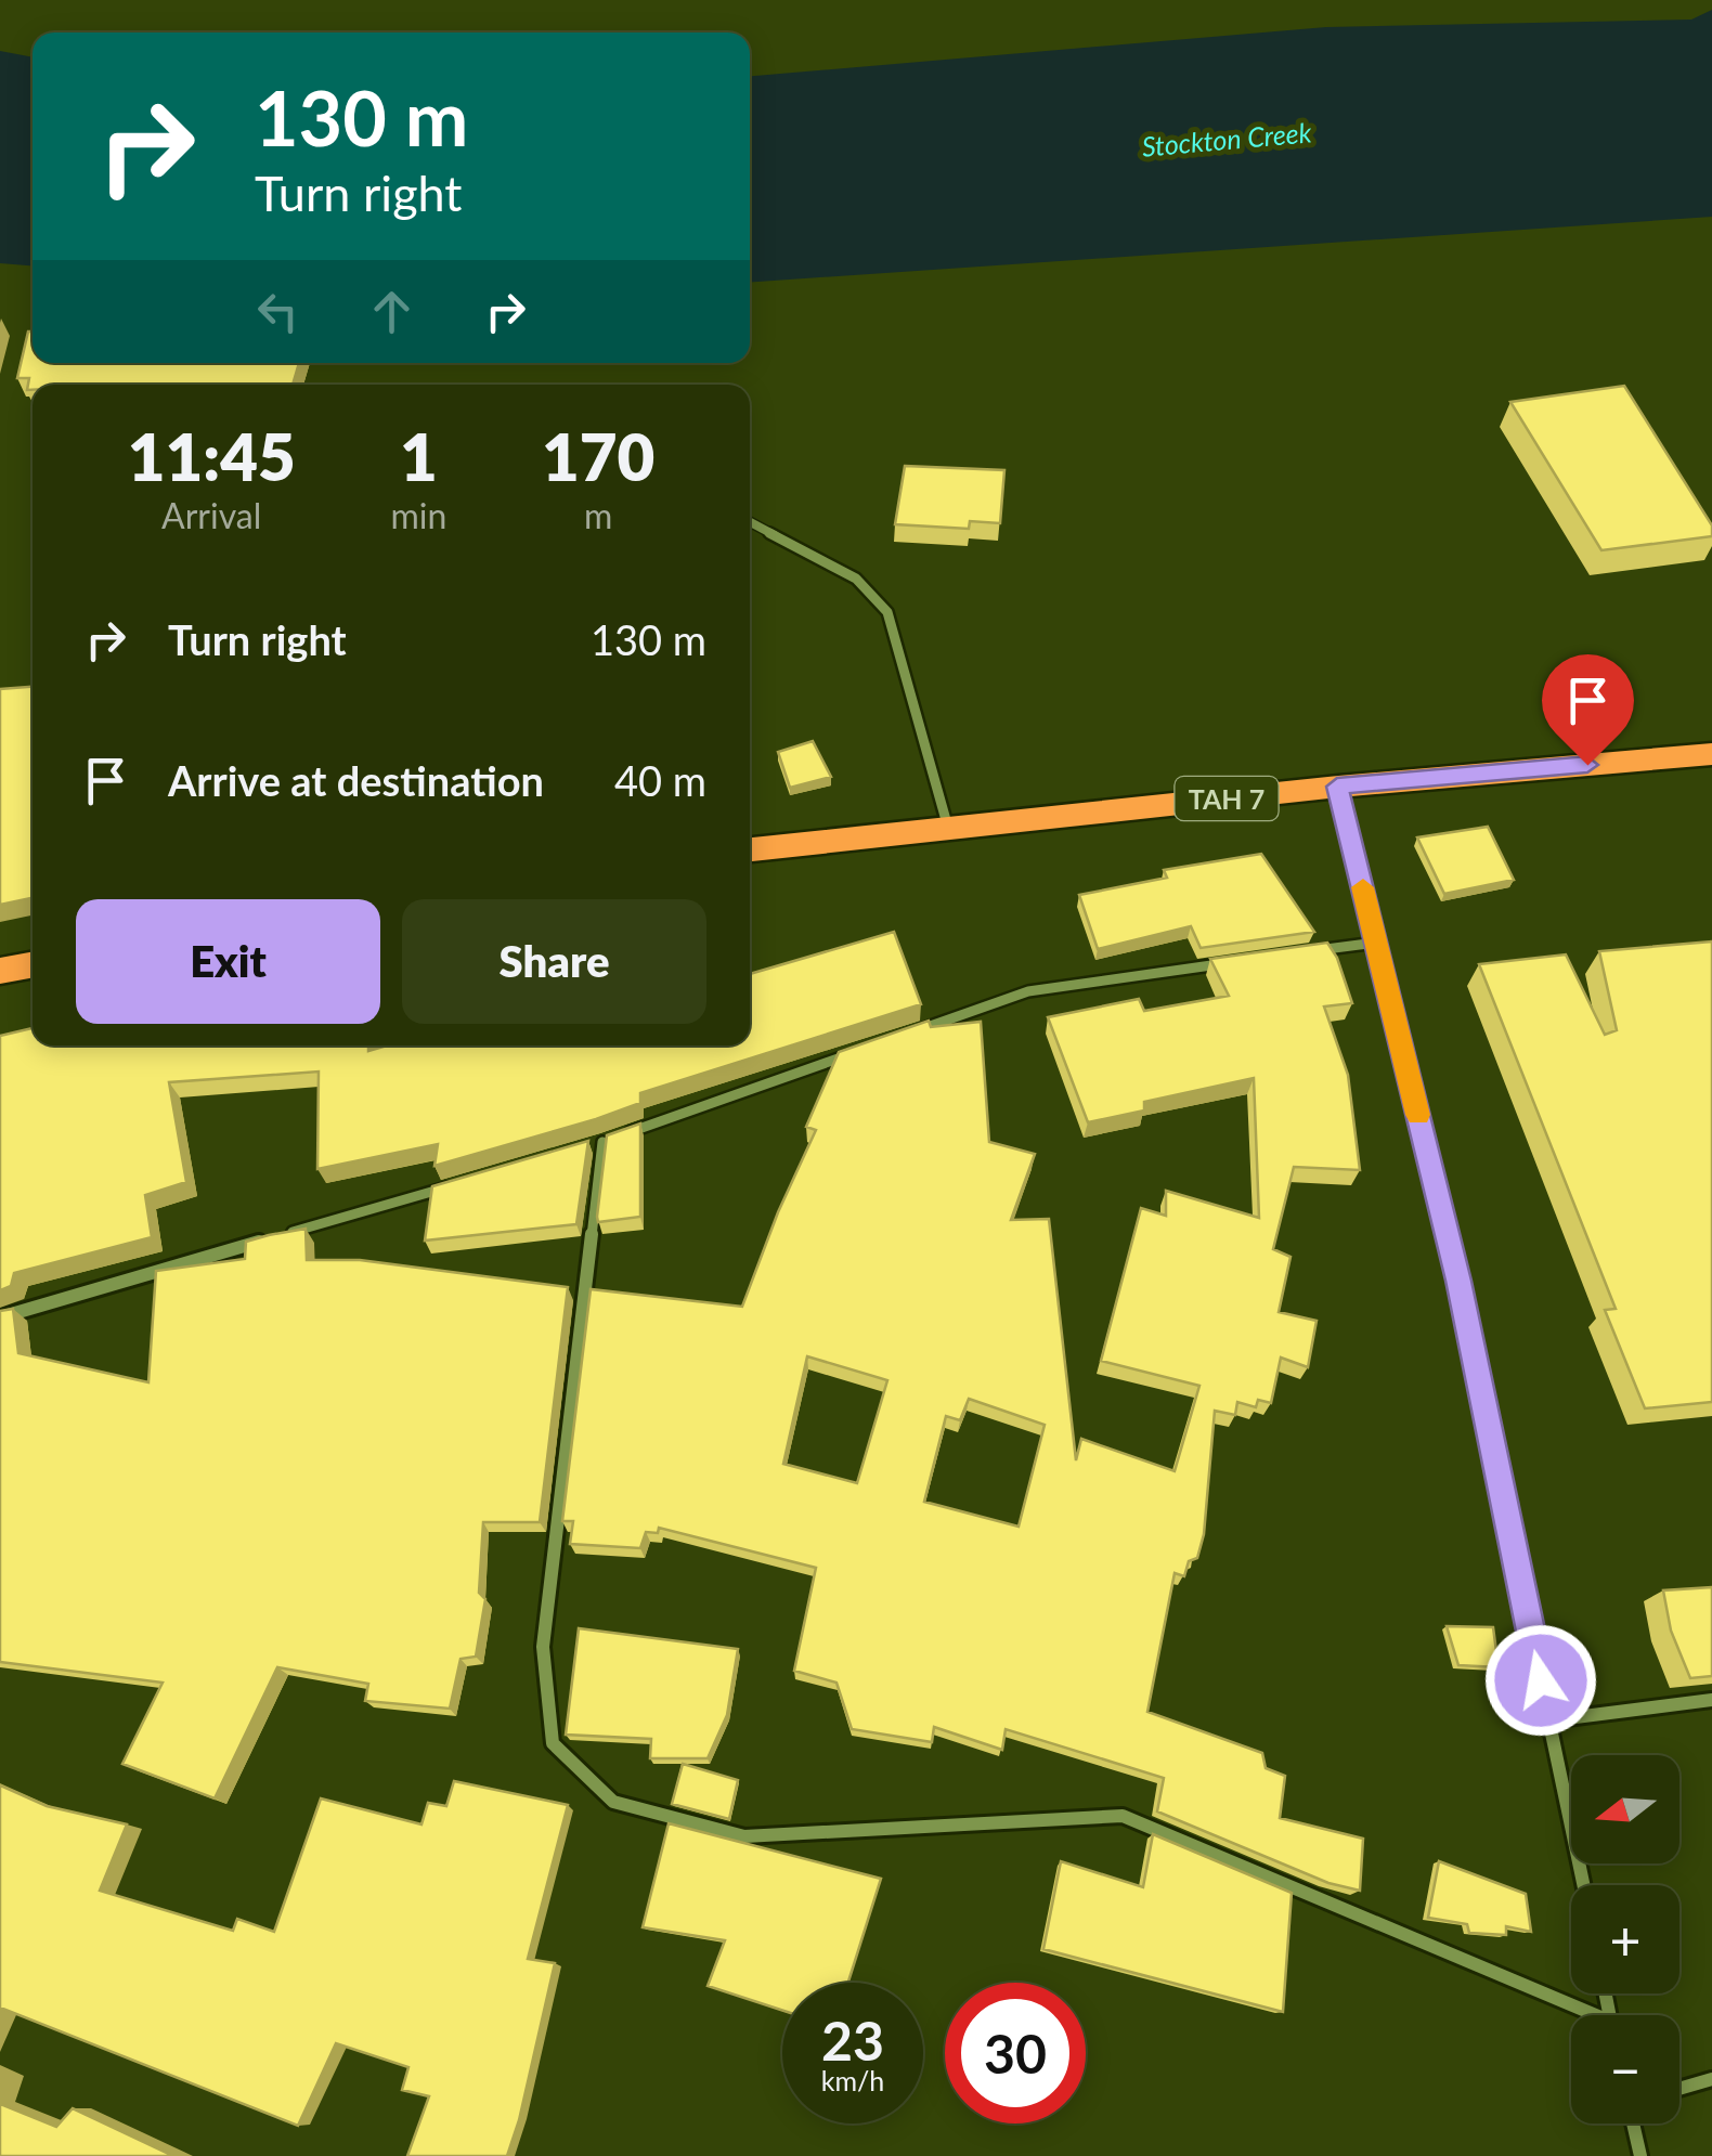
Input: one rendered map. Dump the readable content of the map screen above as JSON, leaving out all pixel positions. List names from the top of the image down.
{
  "streets": {
    "highway": ["TAH 7"]
  },
  "water": ["Stockton Creek"],
  "north": "left",
  "page": {
    "turn": ["130 m", "Turn right"],
    "eta": [
      "11:45",
      "Arrival",
      "1",
      "min",
      "170",
      "m"
    ],
    "list": [
      {
        "name": "Turn right",
        "value": "130 m"
      },
      {
        "name": "Arrive at destination",
        "value": "40 m"
      }
    ],
    "buttons": ["Exit", "Share"],
    "map_buttons": ["+", "−"],
    "speed": "23 km/h",
    "limit": "30"
  }
}
